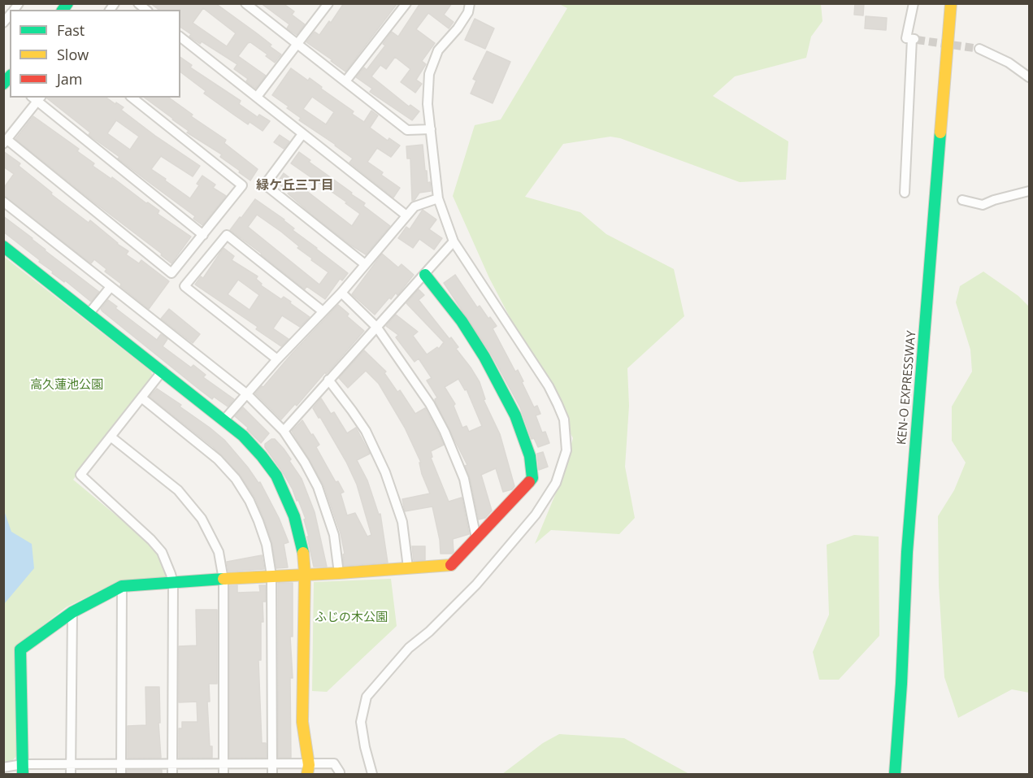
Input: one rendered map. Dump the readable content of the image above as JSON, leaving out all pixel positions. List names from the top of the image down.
{
  "streets": {
    "main road": ["KEN-O EXPRESSWAY"]
  },
  "districts": ["緑ケ丘三丁目"],
  "parks": ["高久蓮池公園", "ふじの木公園"],
  "legend": ["Fast", "Slow", "Jam"]
}
